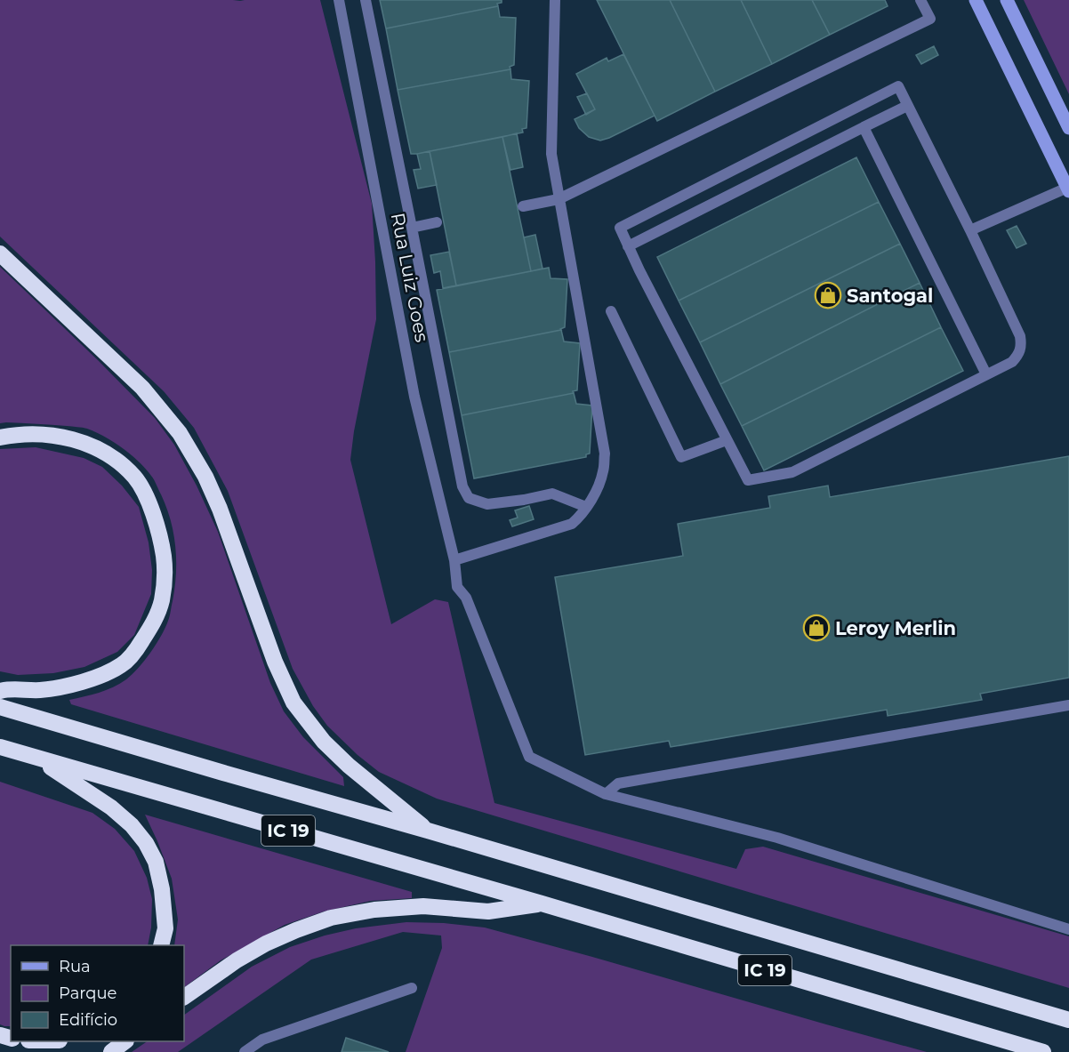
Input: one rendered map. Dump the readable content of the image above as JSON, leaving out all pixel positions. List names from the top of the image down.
{
  "streets": {
    "highway": ["IC 19"],
    "lane": ["Rua Luiz Goes"]
  },
  "places": {
    "shop": ["Santogal", "Leroy Merlin"]
  },
  "legend": ["Rua", "Parque", "Edifício"]
}
